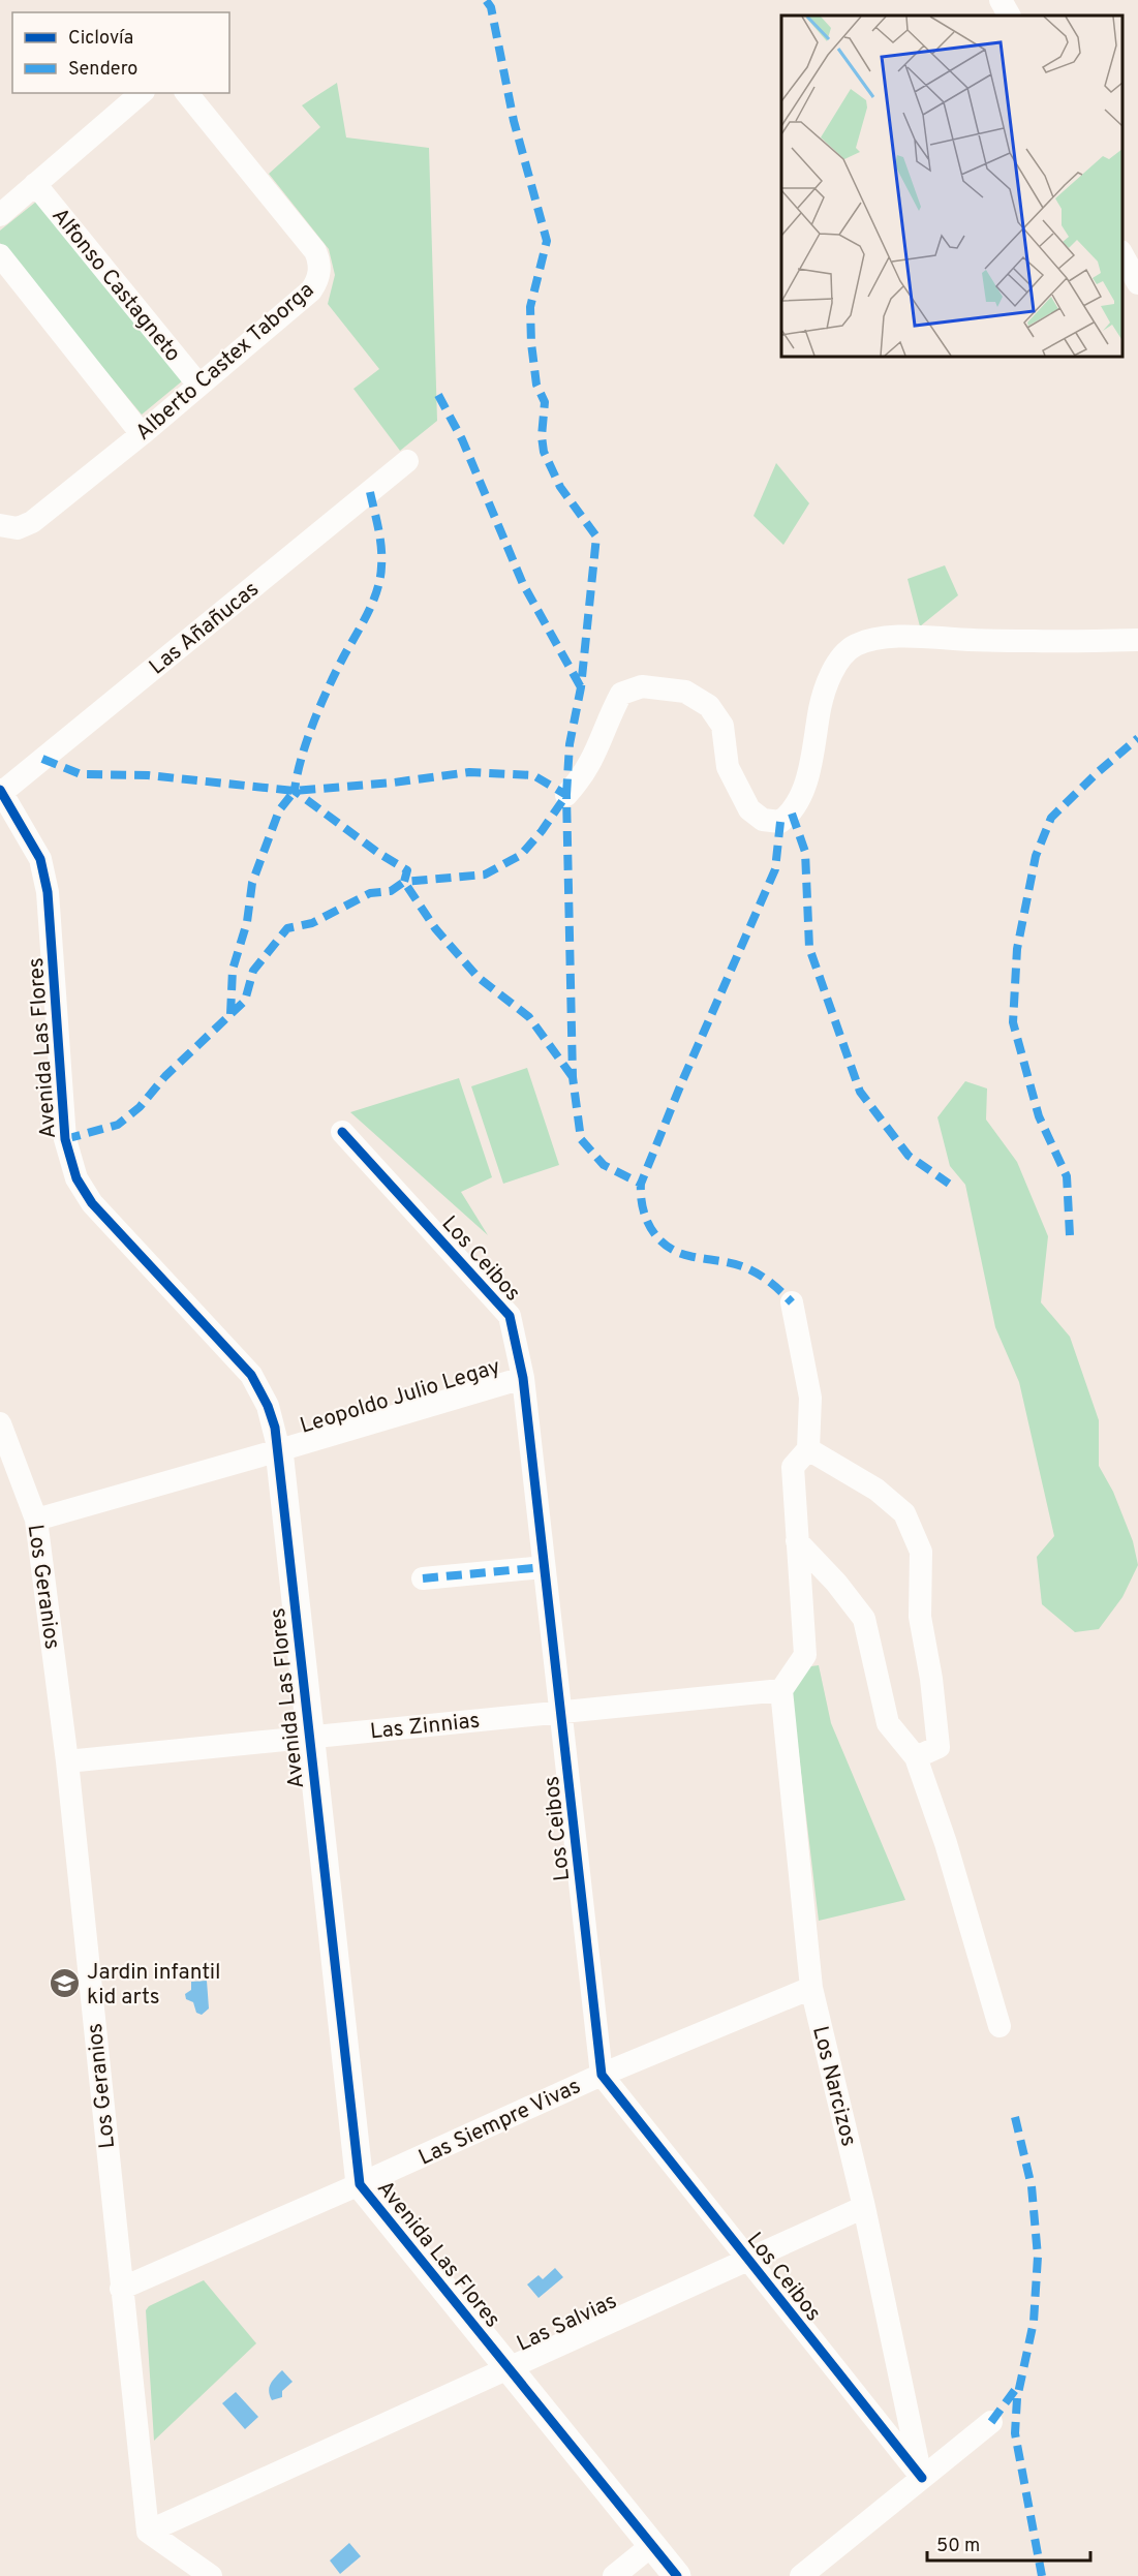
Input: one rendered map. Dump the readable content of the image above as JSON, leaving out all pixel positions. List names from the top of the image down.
{
  "streets": {
    "street": [
      "Alfonso Castagneto",
      "Alberto Castex Taborga",
      "Las Añañucas",
      "Avenida Las Flores",
      "Los Ceibos",
      "Leopoldo Julio Legay",
      "Los Geranios",
      "Las Zinnias",
      "Los Narcizos",
      "Las Siempre Vivas",
      "Las Salvias"
    ]
  },
  "crossings": [
    ["Alfonso Castagneto", "Alberto Castex Taborga"],
    ["Las Añañucas", "Avenida Las Flores"],
    ["Avenida Las Flores", "Leopoldo Julio Legay"],
    ["Avenida Las Flores", "Las Zinnias"],
    ["Avenida Las Flores", "Las Siempre Vivas"],
    ["Avenida Las Flores", "Las Salvias"],
    ["Los Ceibos", "Leopoldo Julio Legay"],
    ["Los Ceibos", "Las Zinnias"],
    ["Los Ceibos", "Los Narcizos"],
    ["Los Ceibos", "Las Siempre Vivas"],
    ["Los Ceibos", "Las Salvias"],
    ["Leopoldo Julio Legay", "Los Geranios"],
    ["Los Geranios", "Las Zinnias"],
    ["Los Geranios", "Las Siempre Vivas"],
    ["Los Geranios", "Las Salvias"],
    ["Las Zinnias", "Los Narcizos"],
    ["Los Narcizos", "Las Siempre Vivas"],
    ["Los Narcizos", "Las Salvias"]
  ],
  "places": {
    "school or university": ["Jardin infantil kid arts"]
  },
  "legend": ["Ciclovía", "Sendero"],
  "scale_bar": "50 m"
}
